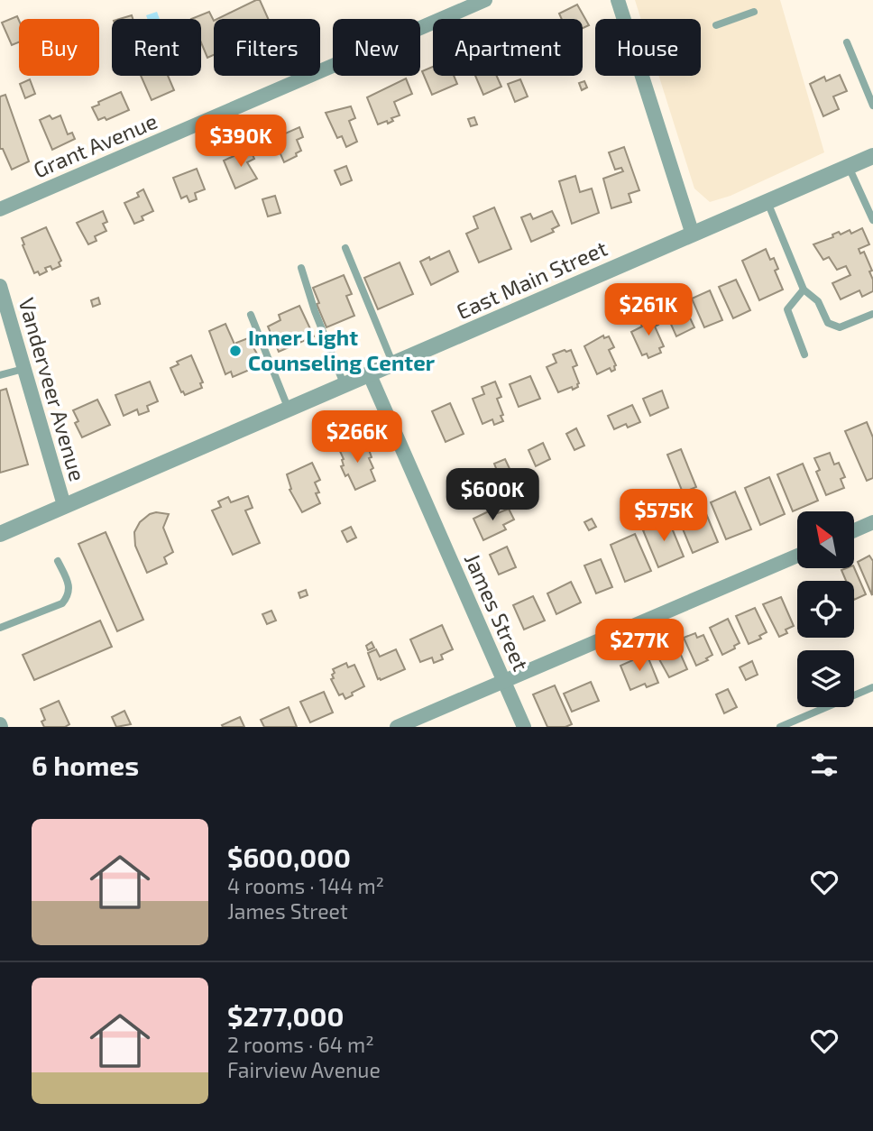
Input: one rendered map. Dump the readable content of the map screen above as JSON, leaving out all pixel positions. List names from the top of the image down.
{
  "streets": {
    "street": [
      "Grant Avenue",
      "East Main Street",
      "Vanderveer Avenue",
      "James Street"
    ]
  },
  "crossings": [
    ["East Main Street", "Vanderveer Avenue"],
    ["East Main Street", "James Street"]
  ],
  "places": ["Inner Light Counseling Center"],
  "north": "top left",
  "page": {
    "chip": [
      "Buy",
      "Rent",
      "Filters",
      "New",
      "Apartment",
      "House"
    ],
    "price": [
      "$390K",
      "$261K",
      "$266K",
      "$600K",
      "$575K",
      "$277K"
    ],
    "heading": "6 homes",
    "list": [
      {
        "name": "$600,000",
        "note": "4 rooms · 144 m² · James Street"
      },
      {
        "name": "$277,000",
        "note": "2 rooms · 64 m² · Fairview Avenue"
      }
    ]
  }
}
